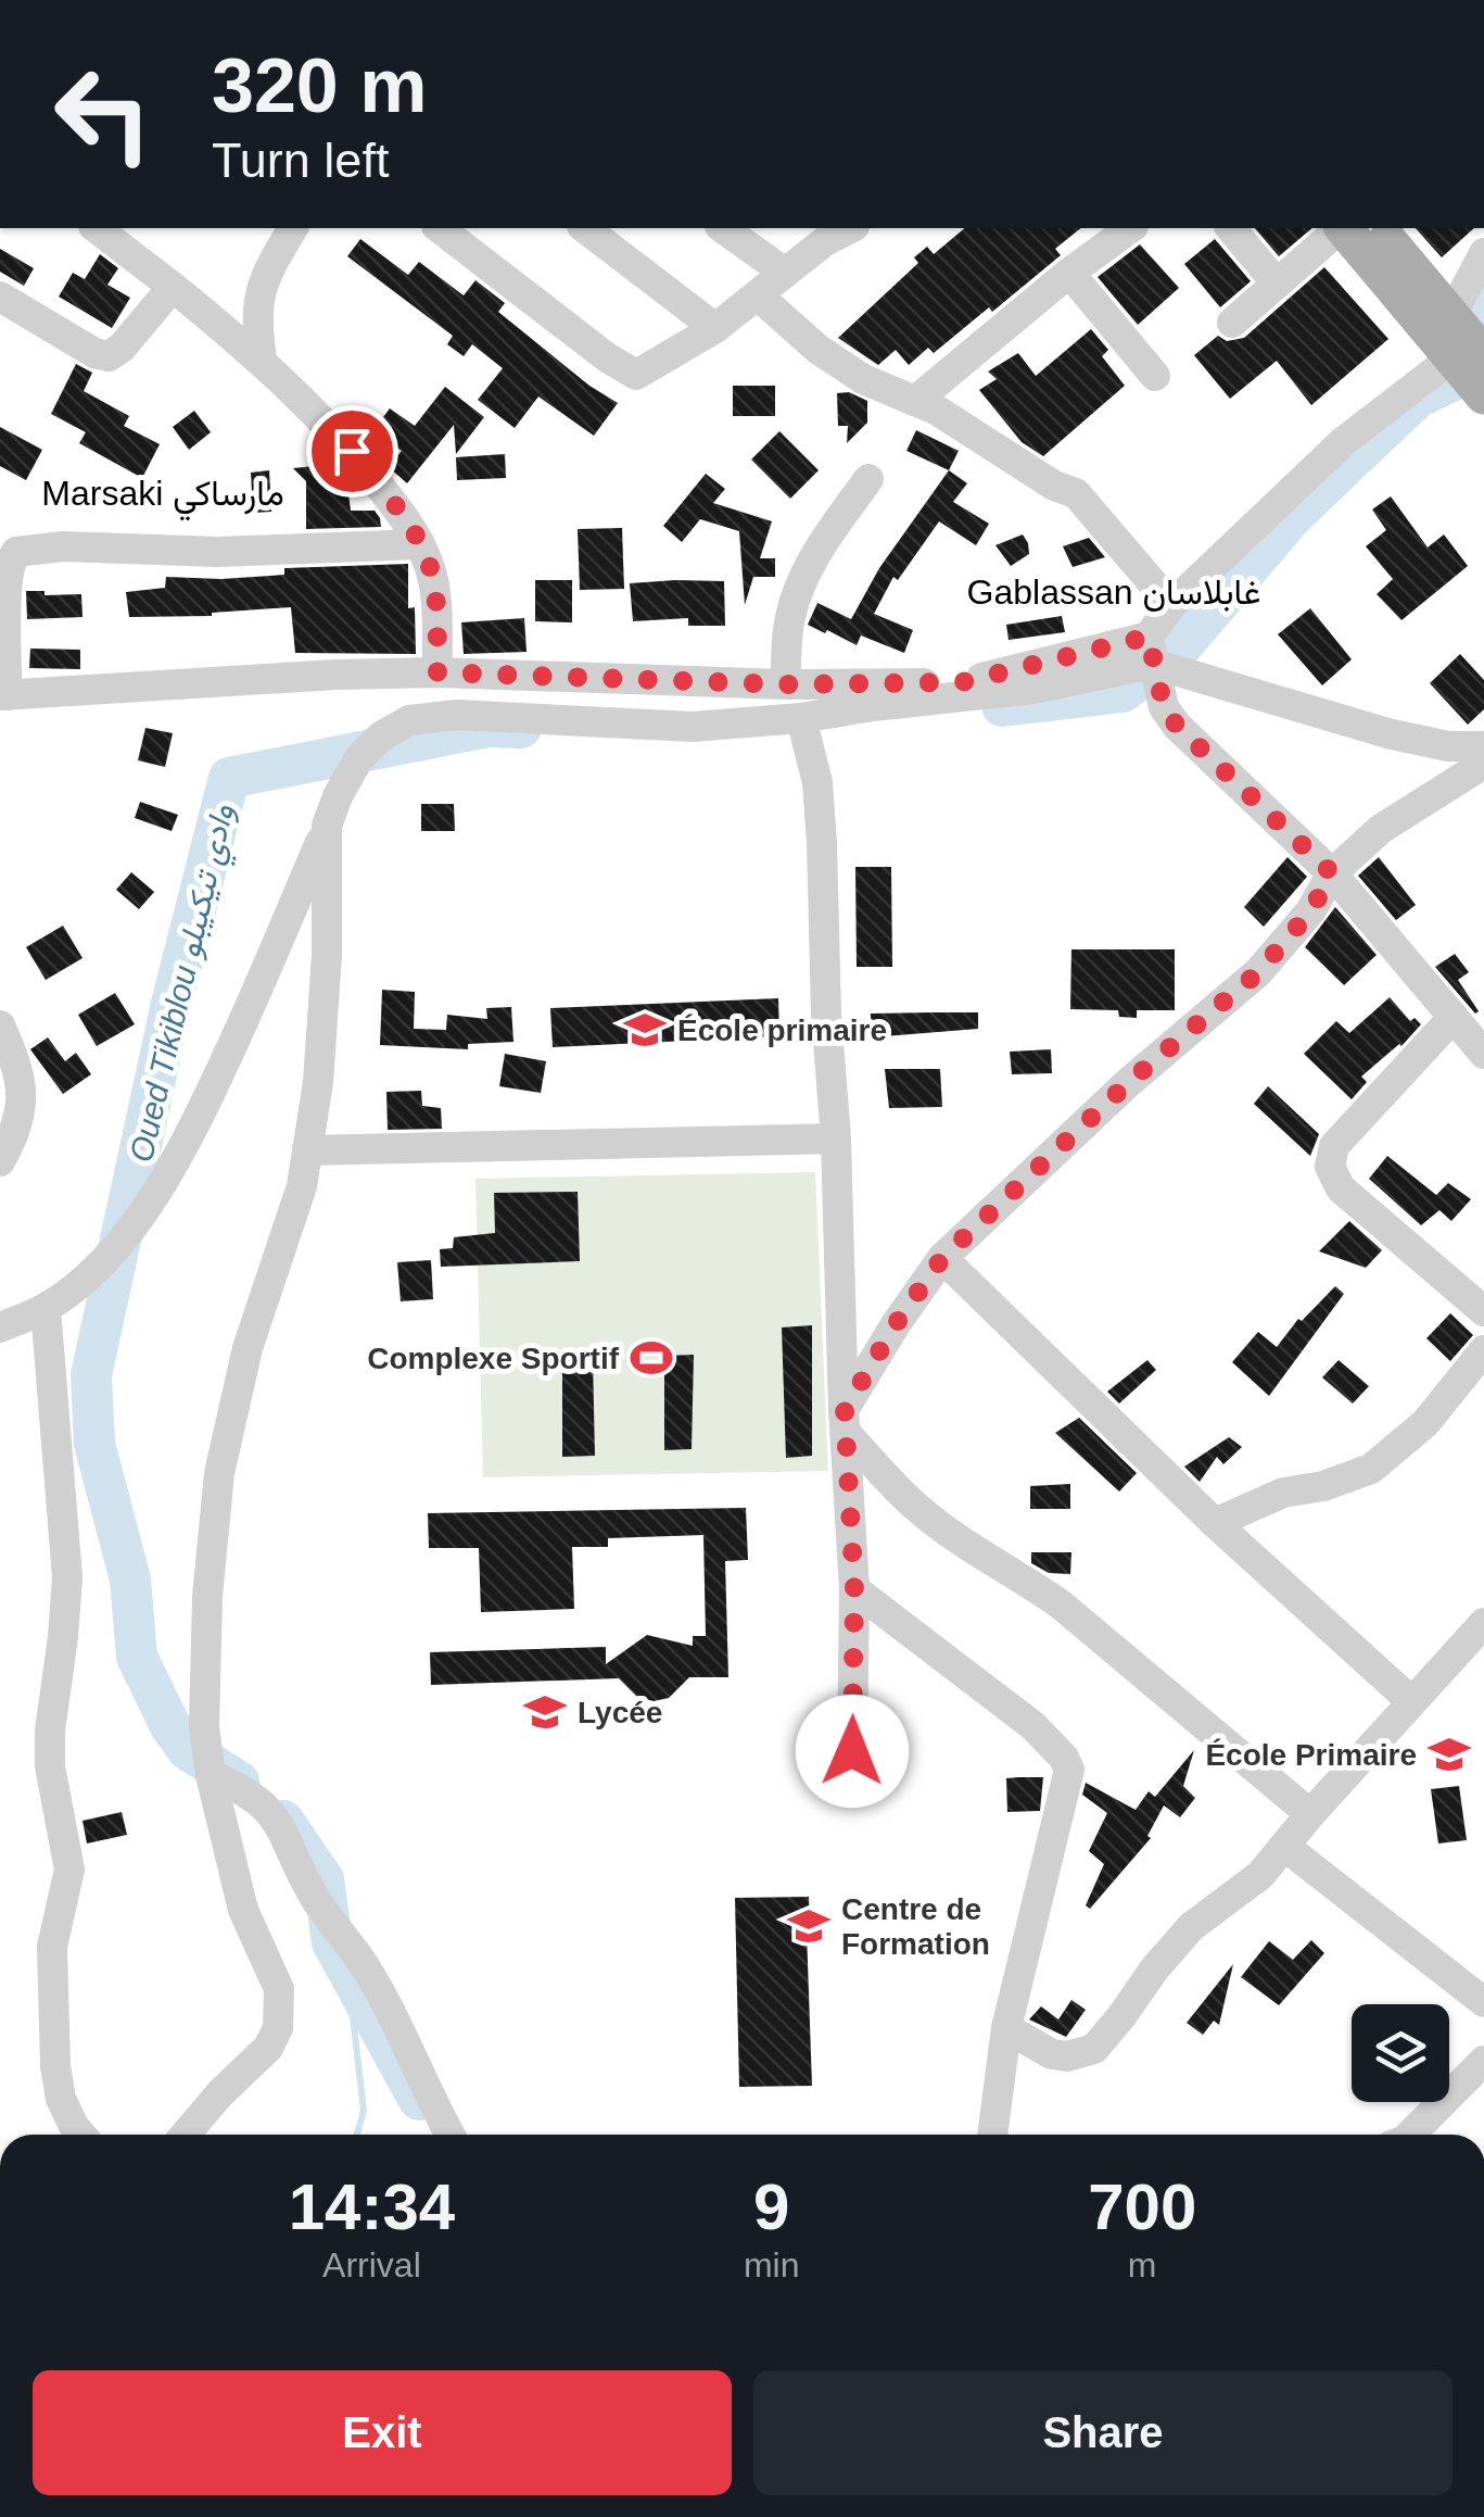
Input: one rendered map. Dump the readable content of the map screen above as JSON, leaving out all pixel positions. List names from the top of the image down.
{
  "districts": ["Marsaki مارساكي", "Gablassan غابلاسان"],
  "water": ["Oued Tikiblou وادي تيكيبلو"],
  "places": {
    "school or university": [
      "École primaire",
      "Lycée",
      "École Primaire",
      "Centre de Formation"
    ],
    "sports": ["Complexe Sportif"]
  },
  "page": {
    "turn": ["320 m", "Turn left"],
    "eta": [
      "14:34",
      "Arrival",
      "9",
      "min",
      "700",
      "m"
    ],
    "buttons": ["Exit", "Share"]
  }
}
